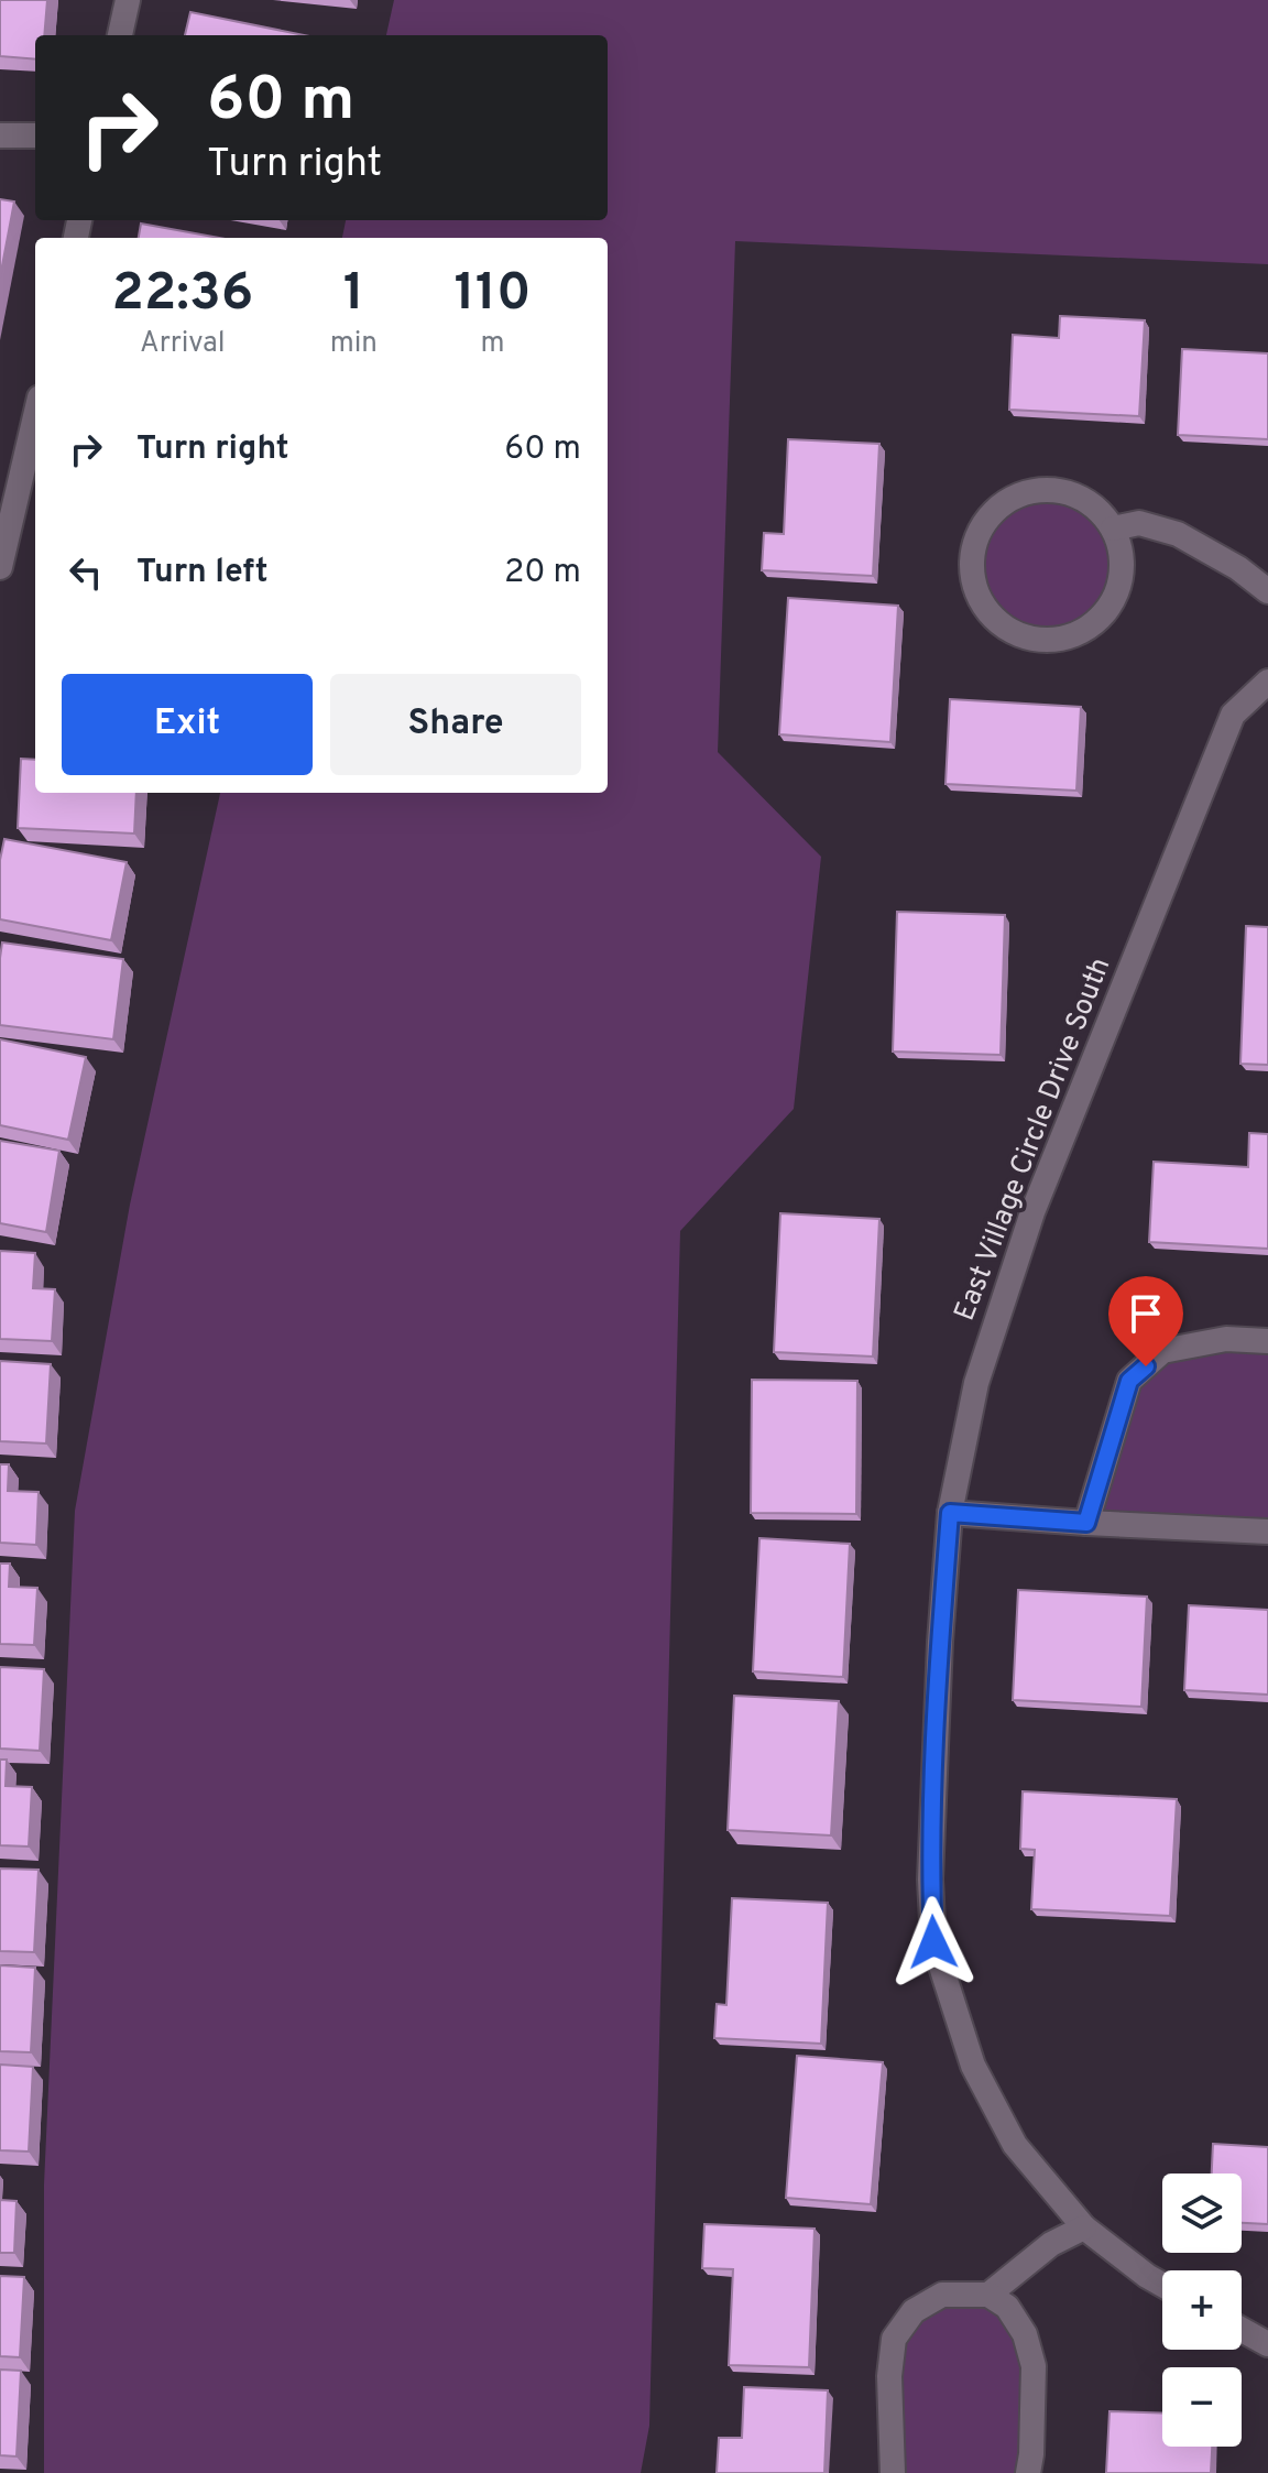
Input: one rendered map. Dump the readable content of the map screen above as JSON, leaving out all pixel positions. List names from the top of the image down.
{
  "streets": {
    "street": ["East Village Circle Drive South"]
  },
  "page": {
    "turn": ["60 m", "Turn right"],
    "eta": [
      "22:36",
      "Arrival",
      "1",
      "min",
      "110",
      "m"
    ],
    "list": [
      {
        "name": "Turn right",
        "value": "60 m"
      },
      {
        "name": "Turn left",
        "value": "20 m"
      }
    ],
    "buttons": ["Exit", "Share"],
    "map_buttons": ["+", "−"]
  }
}
